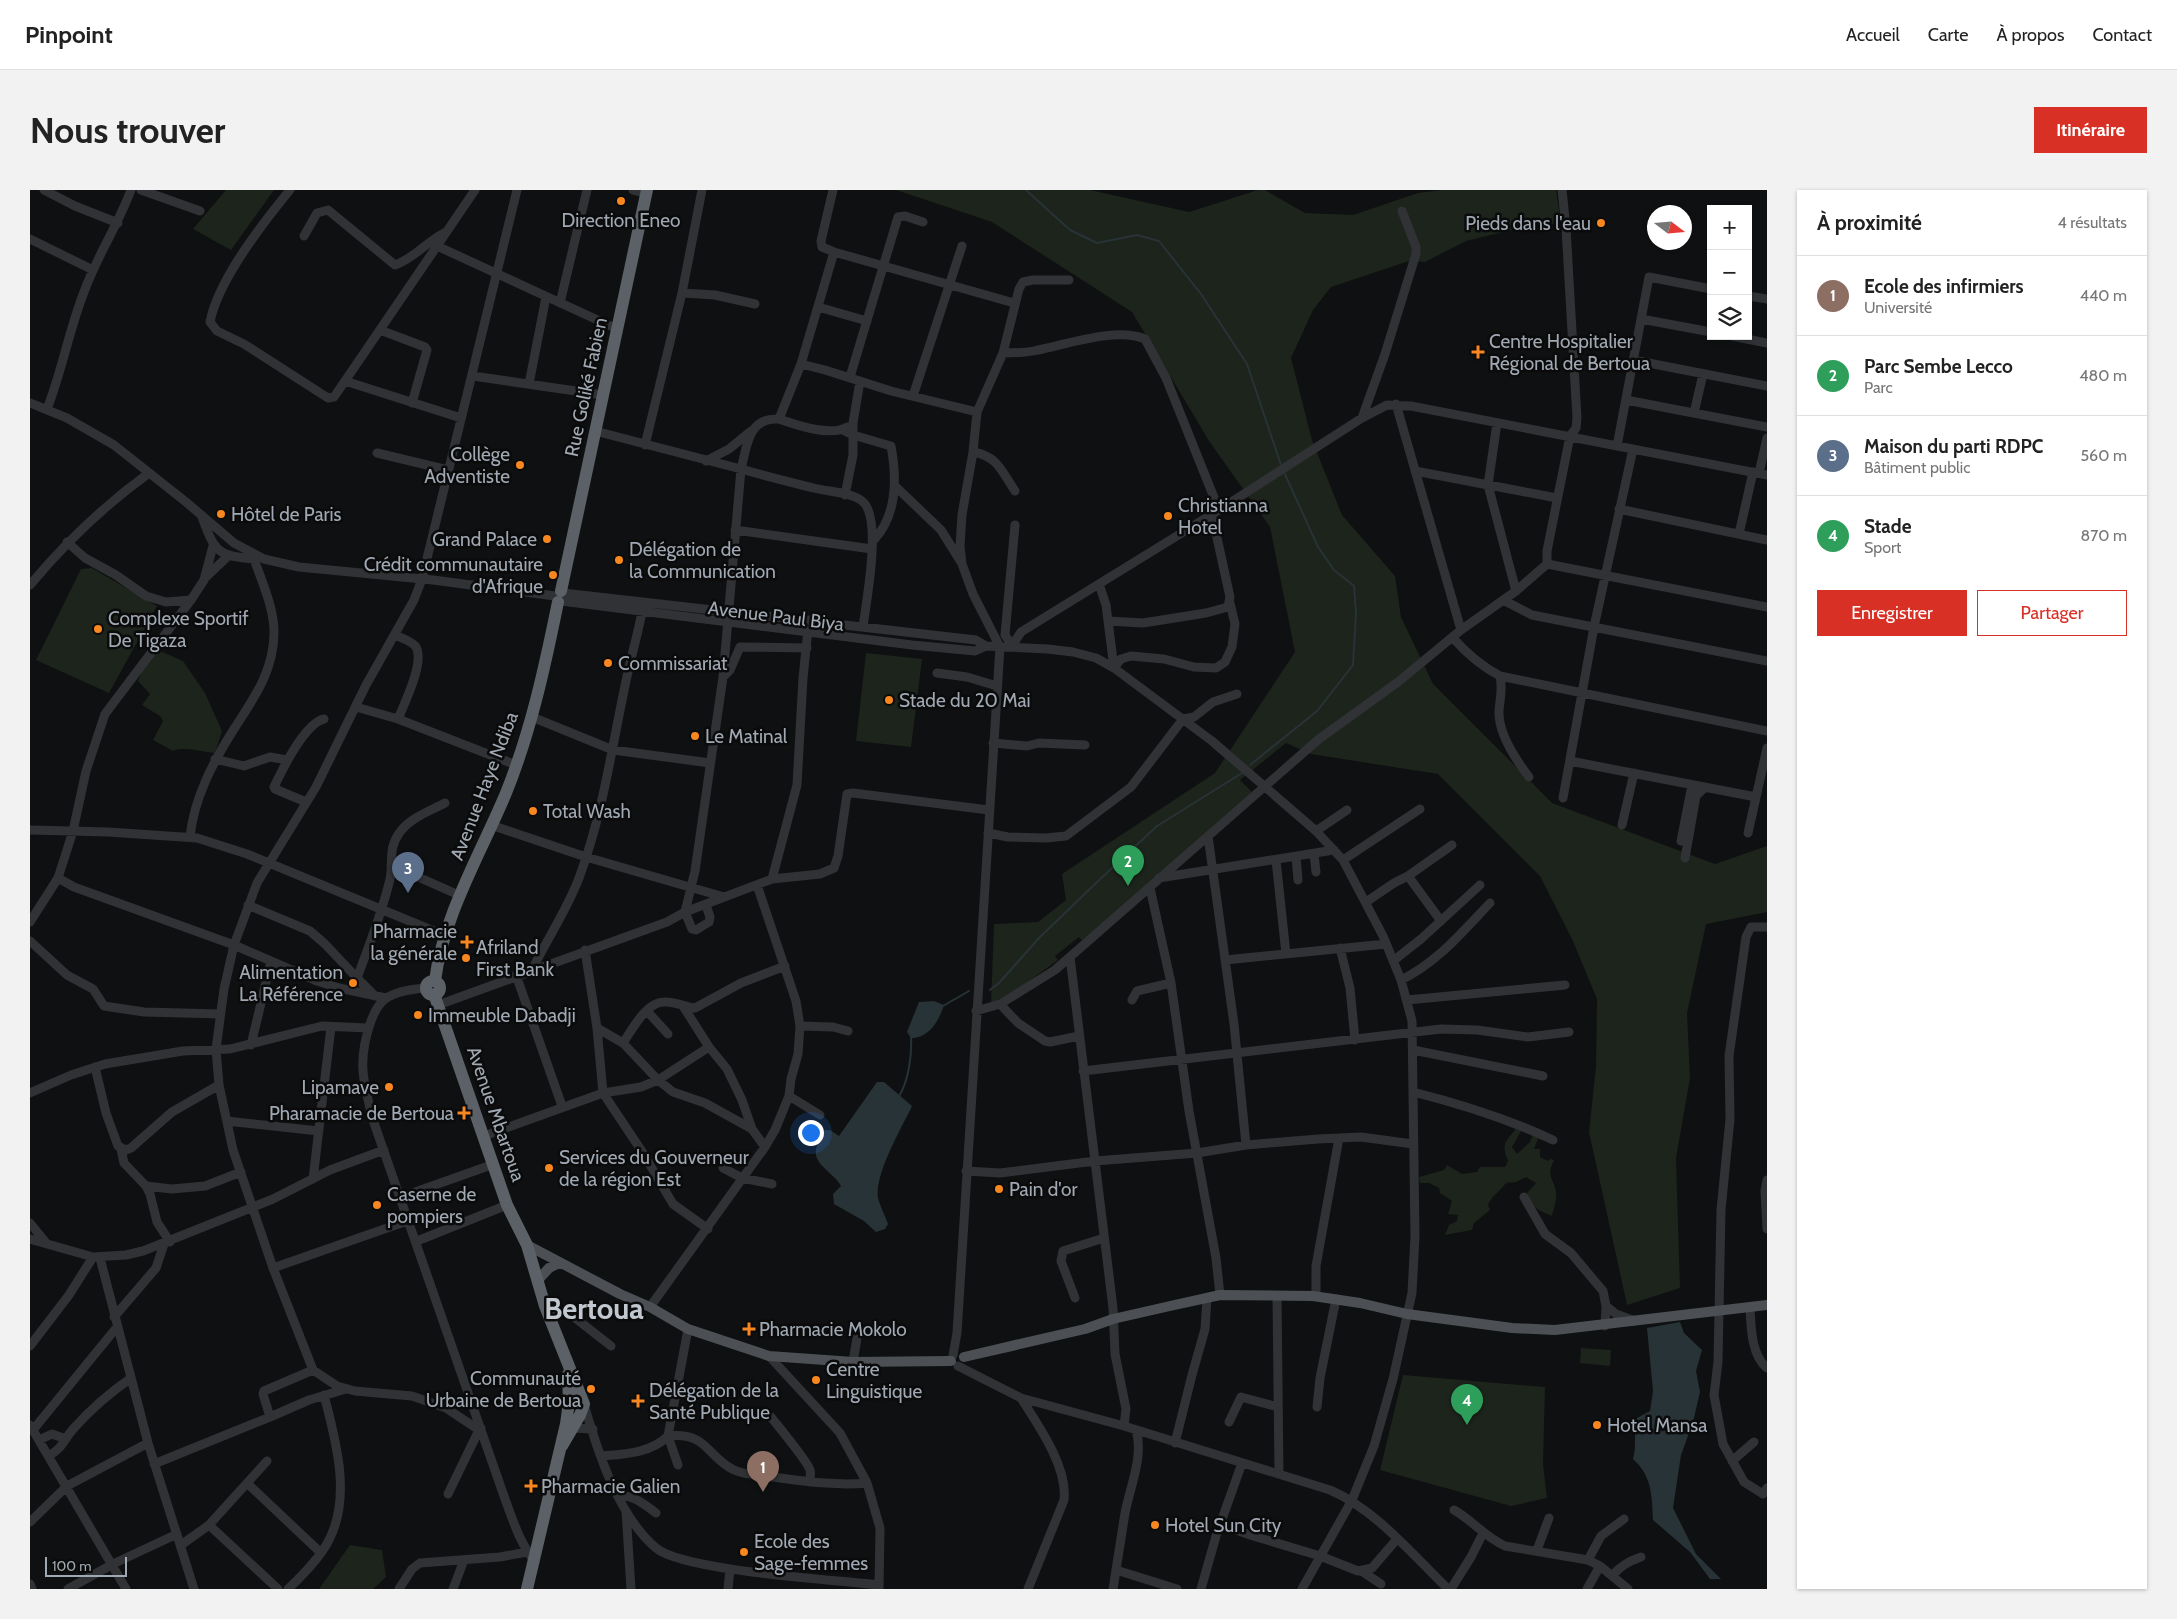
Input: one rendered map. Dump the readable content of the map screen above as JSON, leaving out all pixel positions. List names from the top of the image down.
{
  "streets": {
    "highway": ["Rue Goliké Fabien", "Avenue Haye Ndiba", "Avenue Mbartoua"],
    "street": ["Avenue Paul Biya"]
  },
  "crossings": [
    ["Rue Goliké Fabien", "Avenue Paul Biya"],
    ["Rue Goliké Fabien", "Avenue Haye Ndiba"],
    ["Avenue Paul Biya", "Avenue Haye Ndiba"],
    ["Avenue Haye Ndiba", "Avenue Mbartoua"]
  ],
  "districts": ["Bertoua"],
  "places": {
    "other": [
      "Direction Eneo",
      "Pieds dans l'eau",
      "Collège Adventiste",
      "Hôtel de Paris",
      "Christianna Hotel",
      "Grand Palace",
      "Délégation de la Communication",
      "Crédit communautaire d'Afrique",
      "Complexe Sportif De Tigaza",
      "Commissariat",
      "Stade du 20 Mai",
      "Le Matinal",
      "Total Wash",
      "Afriland First Bank",
      "Alimentation La Référence",
      "Immeuble Dabadji",
      "Lipamave",
      "Services du Gouverneur de la région Est",
      "Pain d'or",
      "Caserne de pompiers",
      "Centre Linguistique",
      "Communauté Urbaine de Bertoua",
      "Hotel Mansa",
      "Hotel Sun City",
      "Ecole des Sage-femmes"
    ],
    "health": [
      "Centre Hospitalier Régional de Bertoua",
      "Pharmacie la générale",
      "Pharamacie de Bertoua",
      "Pharmacie Mokolo",
      "Délégation de la Santé Publique",
      "Pharmacie Galien"
    ]
  },
  "scale_bar": "100 m",
  "north": "right",
  "page": {
    "header": "Pinpoint",
    "nav": [
      "Accueil",
      "Carte",
      "À propos",
      "Contact"
    ],
    "buttons": [
      "Itinéraire",
      ["Enregistrer", "Partager"]
    ],
    "title": "Nous trouver",
    "heading": ["À proximité", "4 résultats"],
    "map_buttons": ["+", "−"],
    "list": [
      {
        "mark": "1",
        "name": "Ecole des infirmiers",
        "note": "Université",
        "value": "440 m"
      },
      {
        "mark": "2",
        "name": "Parc Sembe Lecco",
        "note": "Parc",
        "value": "480 m"
      },
      {
        "mark": "3",
        "name": "Maison du parti RDPC",
        "note": "Bâtiment public",
        "value": "560 m"
      },
      {
        "mark": "4",
        "name": "Stade",
        "note": "Sport",
        "value": "870 m"
      }
    ],
    "pins": [
      "2",
      "3",
      "4",
      "1"
    ],
    "scale": "100 m"
  }
}
